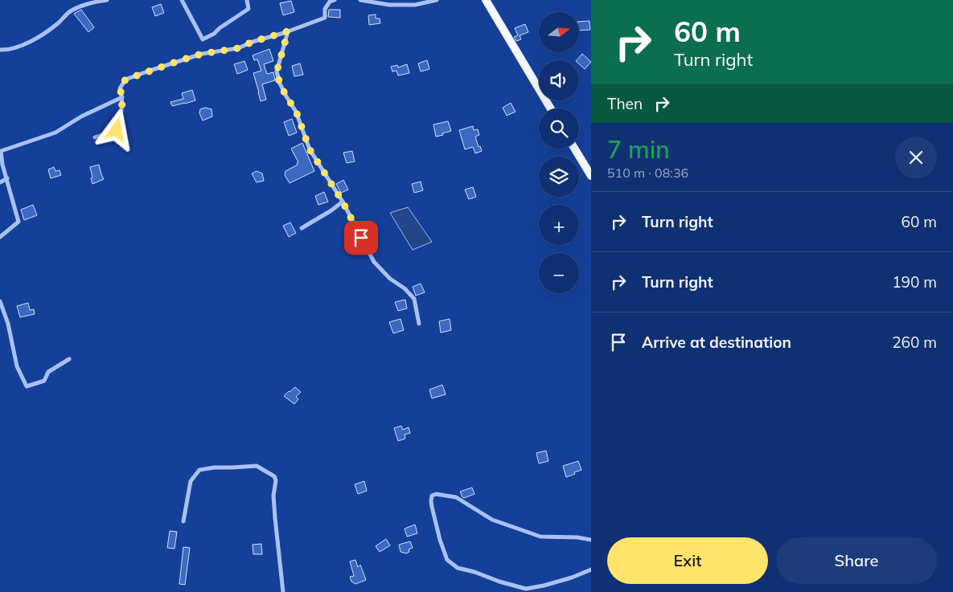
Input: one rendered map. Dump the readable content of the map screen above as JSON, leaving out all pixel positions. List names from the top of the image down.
{
  "north": "right",
  "page": {
    "turn": ["60 m", "Turn right"],
    "map_buttons": ["+", "−"],
    "then": "Then",
    "heading": ["7 min", "510 m · 08:36"],
    "list": [
      {
        "name": "Turn right",
        "value": "60 m"
      },
      {
        "name": "Turn right",
        "value": "190 m"
      },
      {
        "name": "Arrive at destination",
        "value": "260 m"
      }
    ],
    "buttons": ["Exit", "Share"]
  }
}
